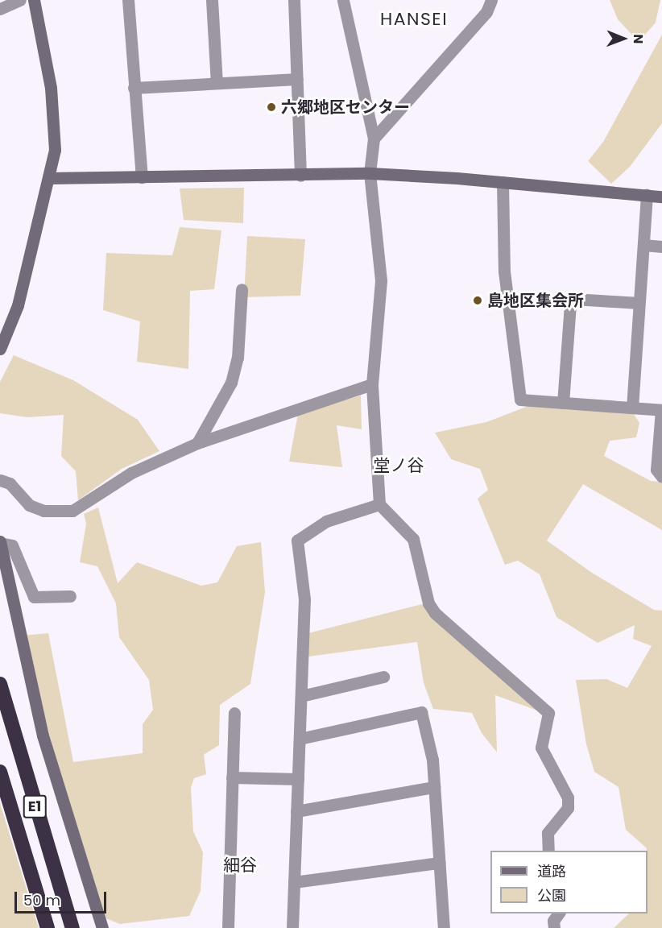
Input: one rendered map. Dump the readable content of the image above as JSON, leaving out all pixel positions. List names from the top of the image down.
{
  "streets": {
    "highway": ["E1"]
  },
  "districts": ["HANSEI", "堂ノ谷", "細谷"],
  "places": ["六郷地区センター", "島地区集会所"],
  "legend": ["道路", "公園"],
  "scale_bar": "50 m",
  "north": "right"
}
